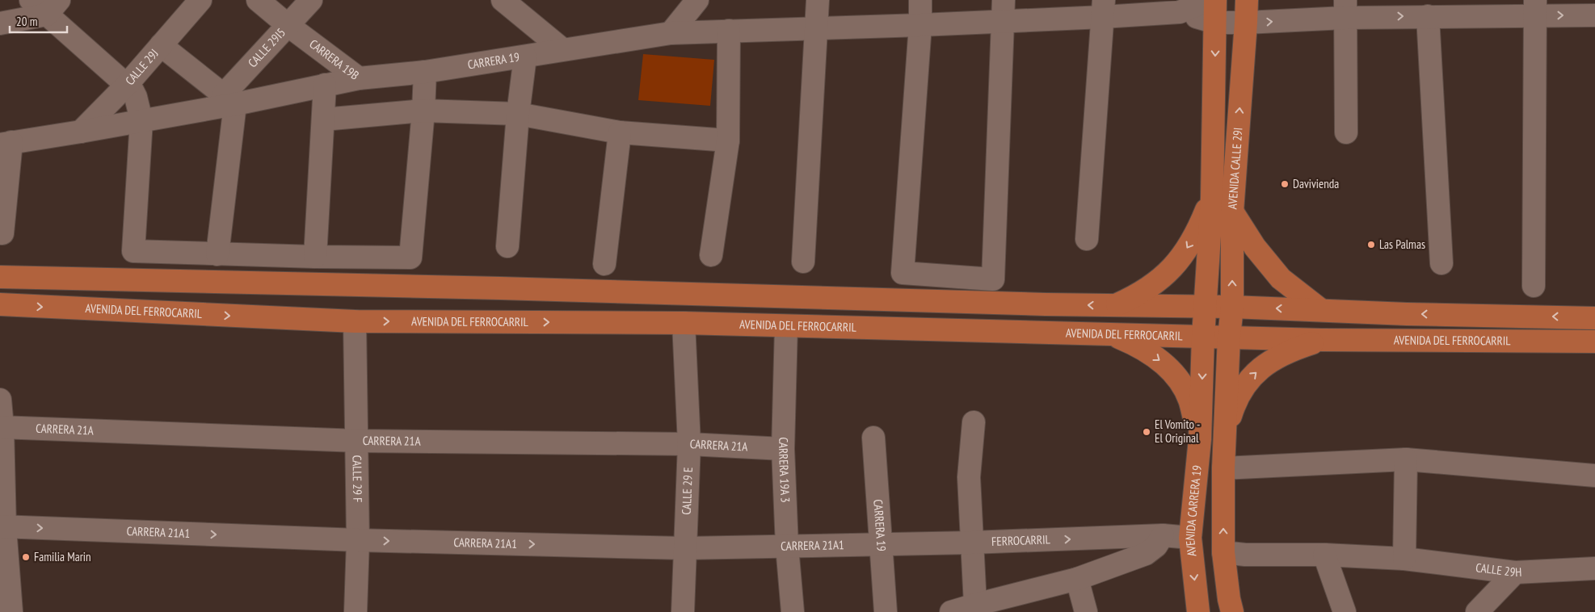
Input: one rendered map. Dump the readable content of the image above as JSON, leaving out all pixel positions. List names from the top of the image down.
{
  "streets": {
    "main road": ["AVENIDA CALLE 29I", "AVENIDA DEL FERROCARRIL", "AVENIDA CARRERA 19"],
    "street": [
      "CALLE 29I5",
      "CARRERA 19B",
      "CARRERA 19",
      "CALLE 29J",
      "CARRERA 21A",
      "CARRERA 19A 3",
      "CALLE 29 F",
      "CALLE 29 E",
      "CARRERA 21A1",
      "FERROCARRIL",
      "CALLE 29H"
    ]
  },
  "crossings": [
    ["CALLE 29I5", "CARRERA 19B"],
    ["CARRERA 19B", "CARRERA 19"],
    ["CARRERA 19", "CARRERA 21A1"],
    ["AVENIDA CALLE 29I", "AVENIDA DEL FERROCARRIL"],
    ["AVENIDA CALLE 29I", "AVENIDA CARRERA 19"],
    ["AVENIDA DEL FERROCARRIL", "CARRERA 19A 3"],
    ["AVENIDA DEL FERROCARRIL", "CALLE 29 F"],
    ["AVENIDA DEL FERROCARRIL", "CALLE 29 E"],
    ["AVENIDA DEL FERROCARRIL", "AVENIDA CARRERA 19"],
    ["CARRERA 21A", "CARRERA 19A 3"],
    ["CARRERA 21A", "CALLE 29 F"],
    ["CARRERA 21A", "CALLE 29 E"],
    ["CARRERA 19A 3", "CARRERA 21A1"],
    ["CALLE 29 F", "CARRERA 21A1"],
    ["CALLE 29 E", "CARRERA 21A1"],
    ["AVENIDA CARRERA 19", "FERROCARRIL"],
    ["CARRERA 21A1", "FERROCARRIL"]
  ],
  "one_way": ["CARRERA 21A1"],
  "places": [
    "Davivienda",
    "Las Palmas",
    "El Vomito - El Original",
    "Familia Marin"
  ],
  "scale_bar": "20 m"
}
